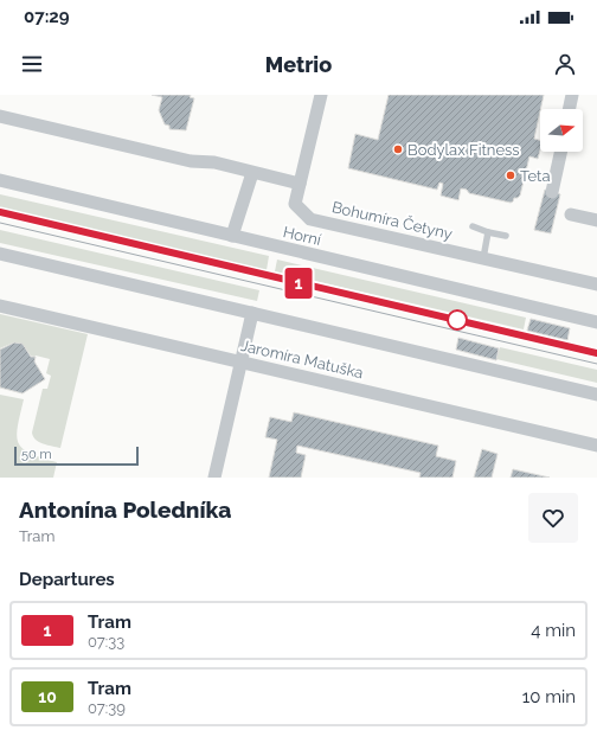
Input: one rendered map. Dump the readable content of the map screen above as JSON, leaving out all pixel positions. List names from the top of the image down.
{
  "streets": {
    "street": ["Bohumíra Četyny", "Horní", "Jaromíra Matuška"]
  },
  "places": ["Bodylax Fitness", "Teta"],
  "lines": ["tram line 1"],
  "scale_bar": "50 m",
  "north": "right",
  "page": {
    "status": "07:29",
    "header": "Metrio",
    "on_map": "1",
    "scale": "50 m",
    "heading": [
      ["Antonína Poledníka", "Tram"],
      "Departures"
    ],
    "list": [
      {
        "mark": "1",
        "name": "Tram",
        "note": "07:33",
        "value": "4 min"
      },
      {
        "mark": "10",
        "name": "Tram",
        "note": "07:39",
        "value": "10 min"
      }
    ]
  }
}
